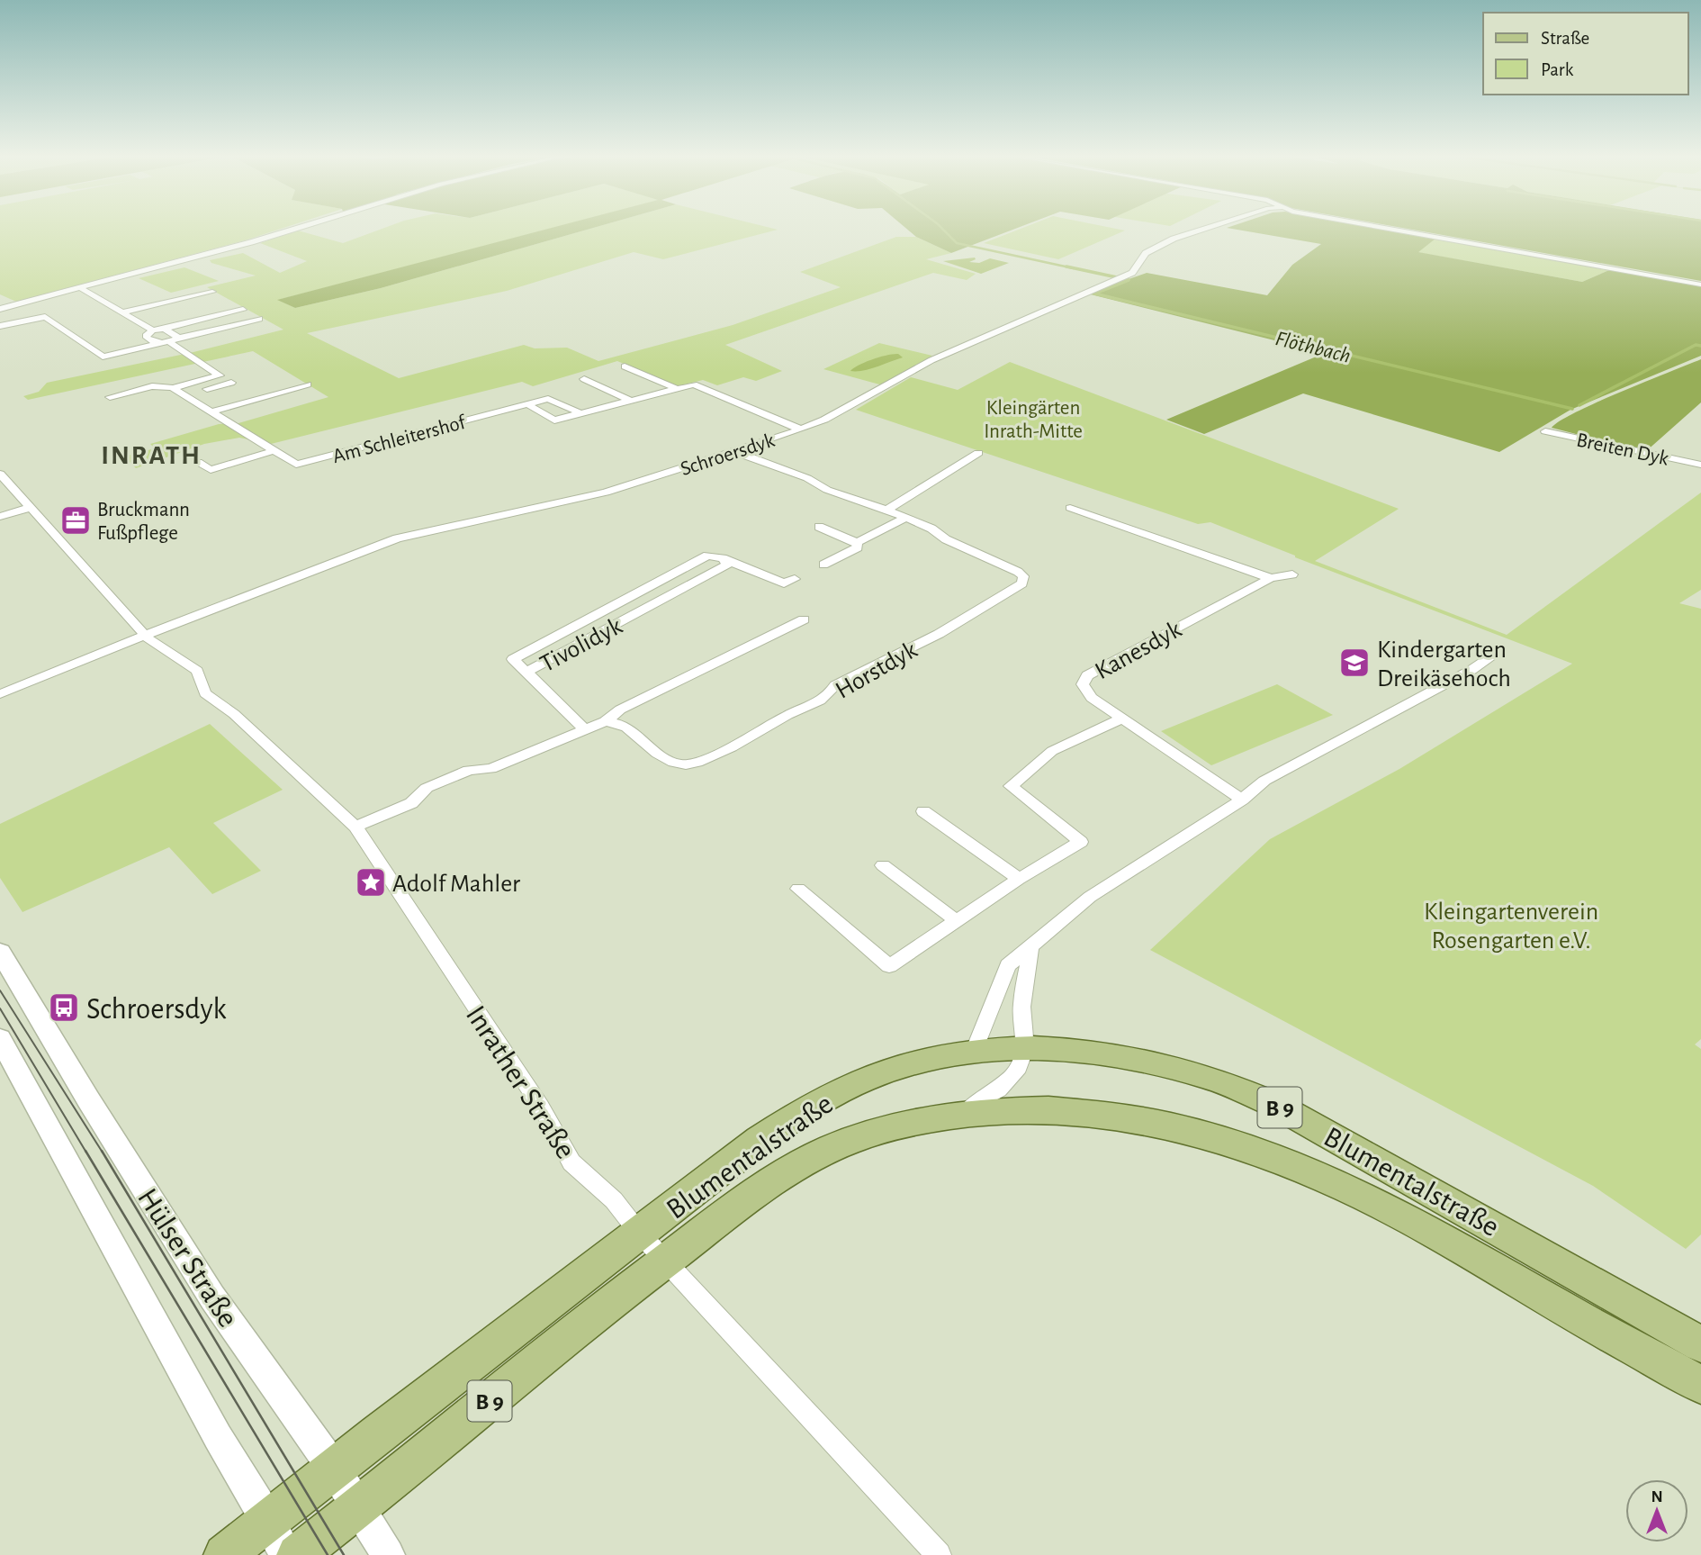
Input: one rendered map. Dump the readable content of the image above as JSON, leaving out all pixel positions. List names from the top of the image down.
{
  "streets": {
    "main road": ["B 9", "Blumentalstraße"],
    "street": [
      "Am Schleitershof",
      "Breiten Dyk",
      "Schroersdyk",
      "Tivolidyk",
      "Kanesdyk",
      "Horstdyk",
      "Inrather Straße",
      "Hülser Straße"
    ]
  },
  "crossings": [
    ["Schroersdyk", "Horstdyk"],
    ["Schroersdyk", "Inrather Straße"],
    ["Inrather Straße", "Blumentalstraße"],
    ["B 9", "Blumentalstraße"],
    ["B 9", "Hülser Straße"],
    ["Blumentalstraße", "Hülser Straße"]
  ],
  "districts": ["INRATH"],
  "water": ["Flöthbach"],
  "parks": ["Kleingärten Inrath-Mitte", "Kleingartenverein Rosengarten e.V."],
  "places": {
    "office": ["Bruckmann Fußpflege"],
    "school or university": ["Kindergarten Dreikäsehoch"],
    "place": ["Adolf Mahler"],
    "bus stop": ["Schroersdyk"]
  },
  "legend": ["Straße", "Park"],
  "north": "top"
}
